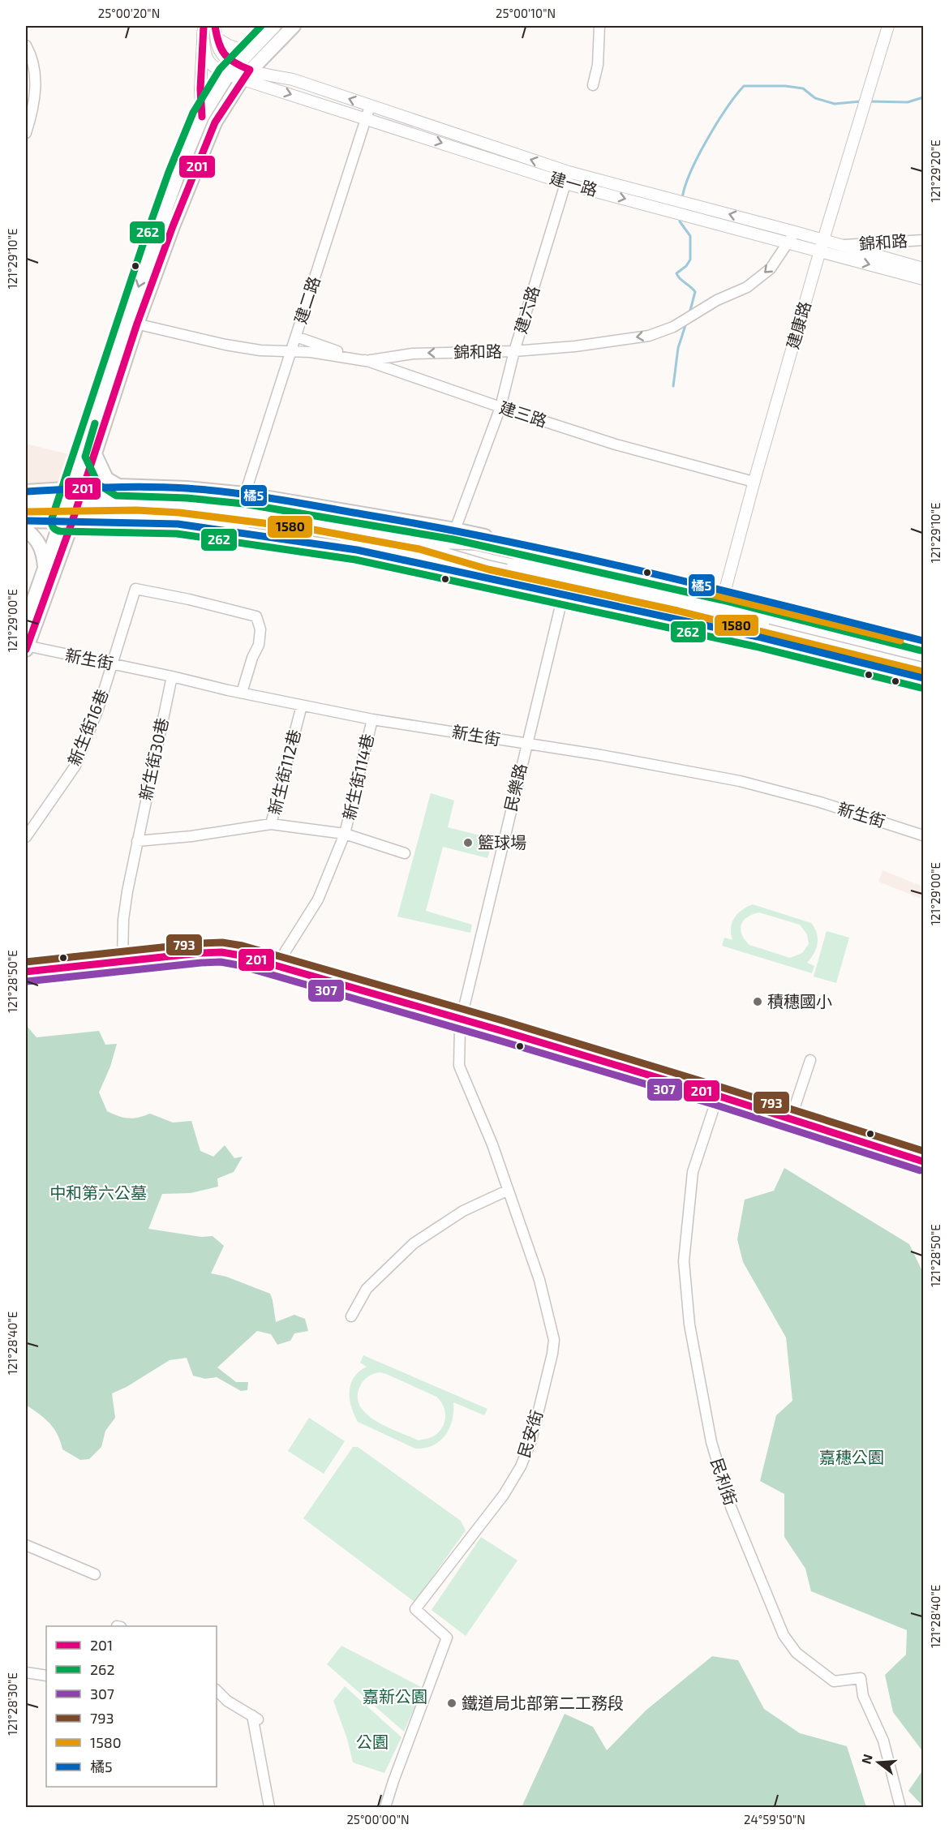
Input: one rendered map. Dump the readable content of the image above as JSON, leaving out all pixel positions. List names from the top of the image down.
{
  "streets": {
    "street": [
      "建一路",
      "錦和路",
      "建二路",
      "建六路",
      "建康路",
      "建三路",
      "新生街",
      "新生街16巷",
      "新生街30巷",
      "新生街112巷",
      "新生街114巷",
      "民樂路",
      "民安街",
      "民利街"
    ]
  },
  "crossings": [
    ["建一路", "錦和路"],
    ["建一路", "建二路"],
    ["建一路", "建六路"],
    ["建一路", "建康路"],
    ["錦和路", "建二路"],
    ["錦和路", "建六路"],
    ["錦和路", "建三路"],
    ["建二路", "建三路"],
    ["建六路", "建三路"],
    ["建康路", "建三路"],
    ["新生街", "新生街16巷"],
    ["新生街", "新生街30巷"],
    ["新生街", "新生街112巷"],
    ["新生街", "新生街114巷"],
    ["新生街", "民樂路"],
    ["新生街112巷", "新生街114巷"],
    ["民樂路", "民安街"]
  ],
  "one_way": ["錦和路"],
  "parks": [
    "中和第六公墓",
    "嘉穗公園",
    "嘉新公園",
    "公園"
  ],
  "places": ["籃球場", "積穗國小", "鐵道局北部第二工務段"],
  "lines": [
    "transit line 201",
    "transit line 262",
    "transit line 橘5",
    "transit line 1580",
    "transit line 793",
    "transit line 307"
  ],
  "legend": [
    "201",
    "262",
    "307",
    "793",
    "1580",
    "橘5"
  ],
  "north": "left",
  "coordinates": [
    "25°00'20\"N",
    "25°00'10\"N",
    "121°29'20\"E",
    "121°29'10\"E",
    "121°29'00\"E",
    "121°28'50\"E",
    "121°28'40\"E",
    "121°28'30\"E",
    "25°00'00\"N",
    "24°59'50\"N"
  ]
}
